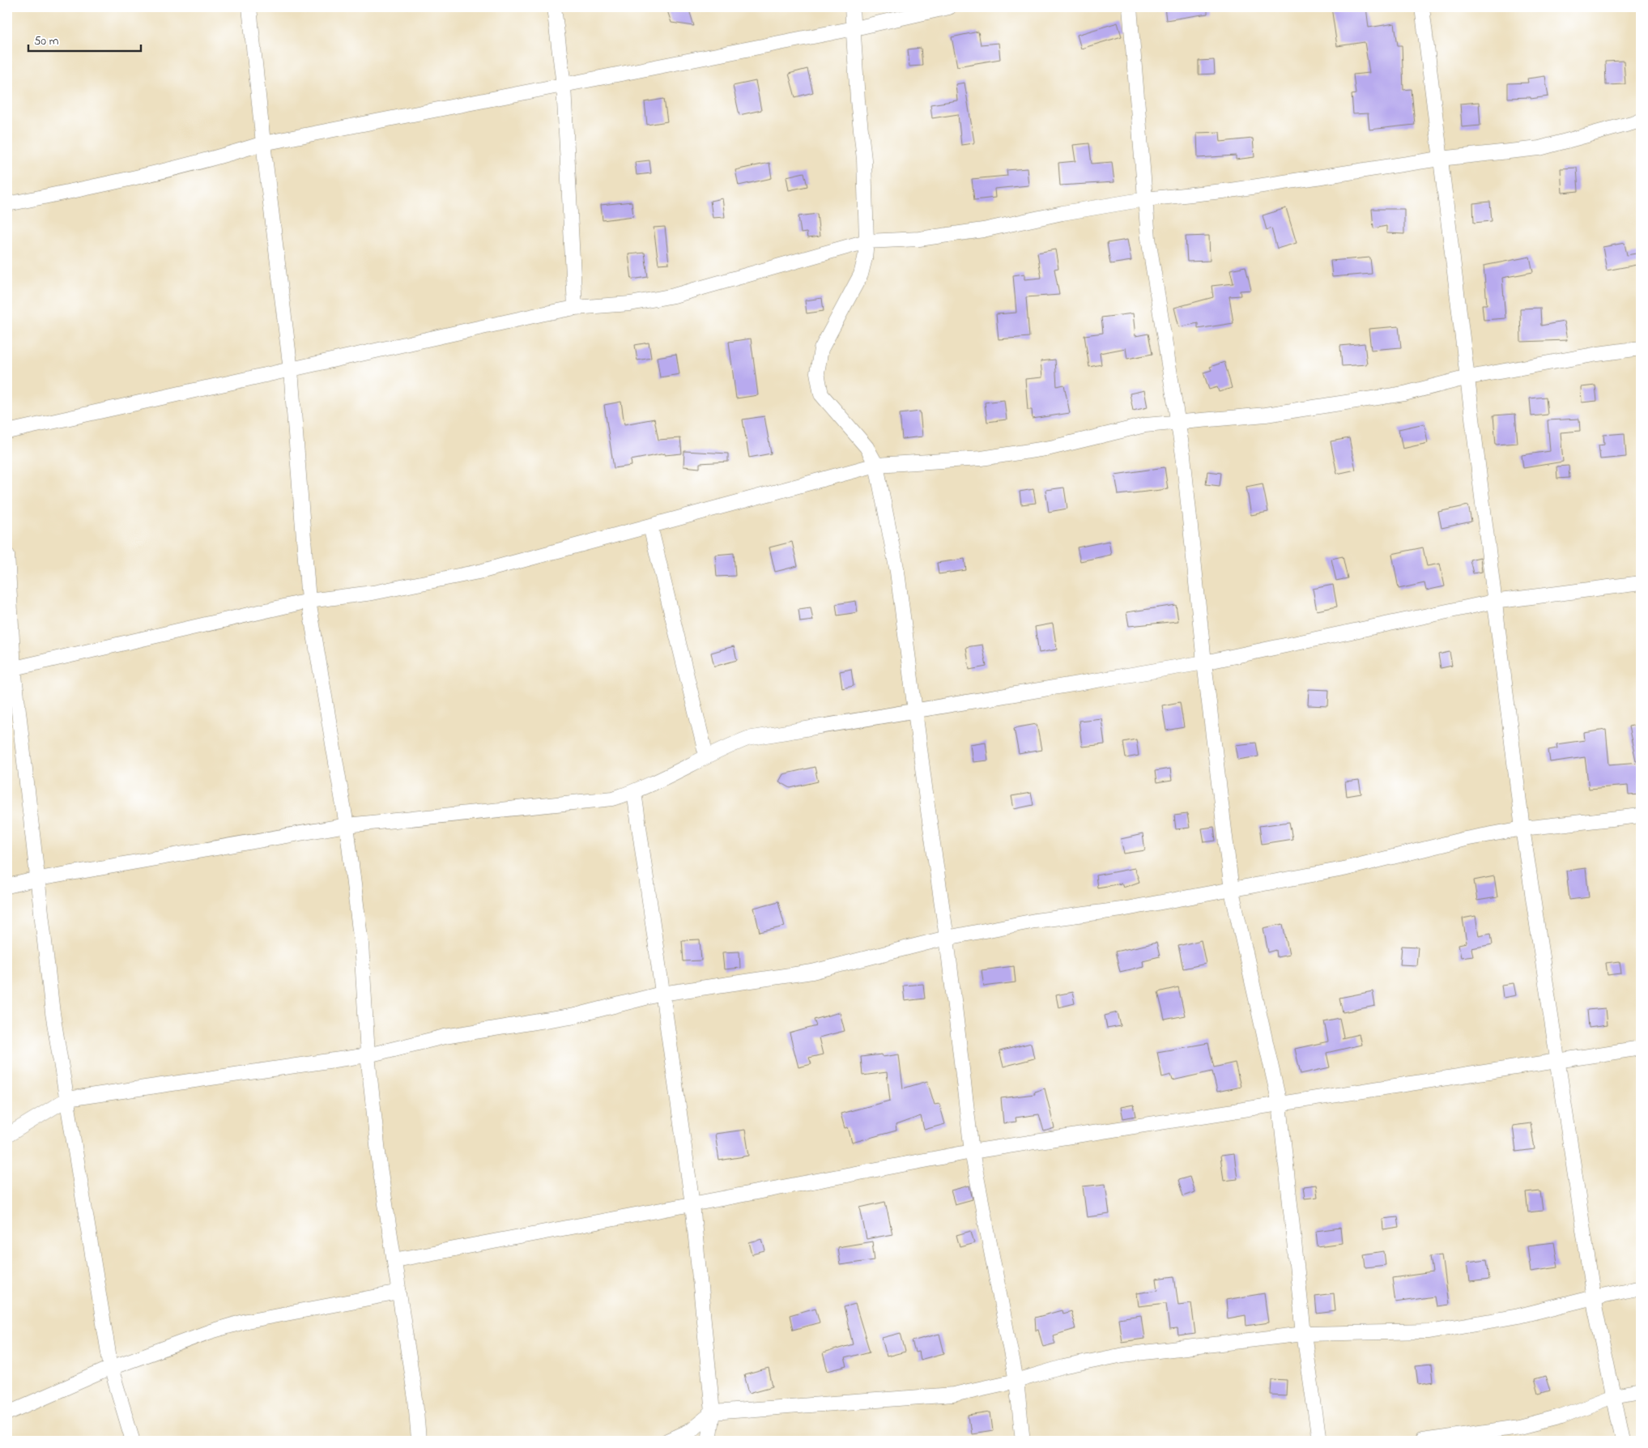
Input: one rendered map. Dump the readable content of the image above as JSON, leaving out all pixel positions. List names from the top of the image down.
{
  "scale_bar": "50 m"
}
